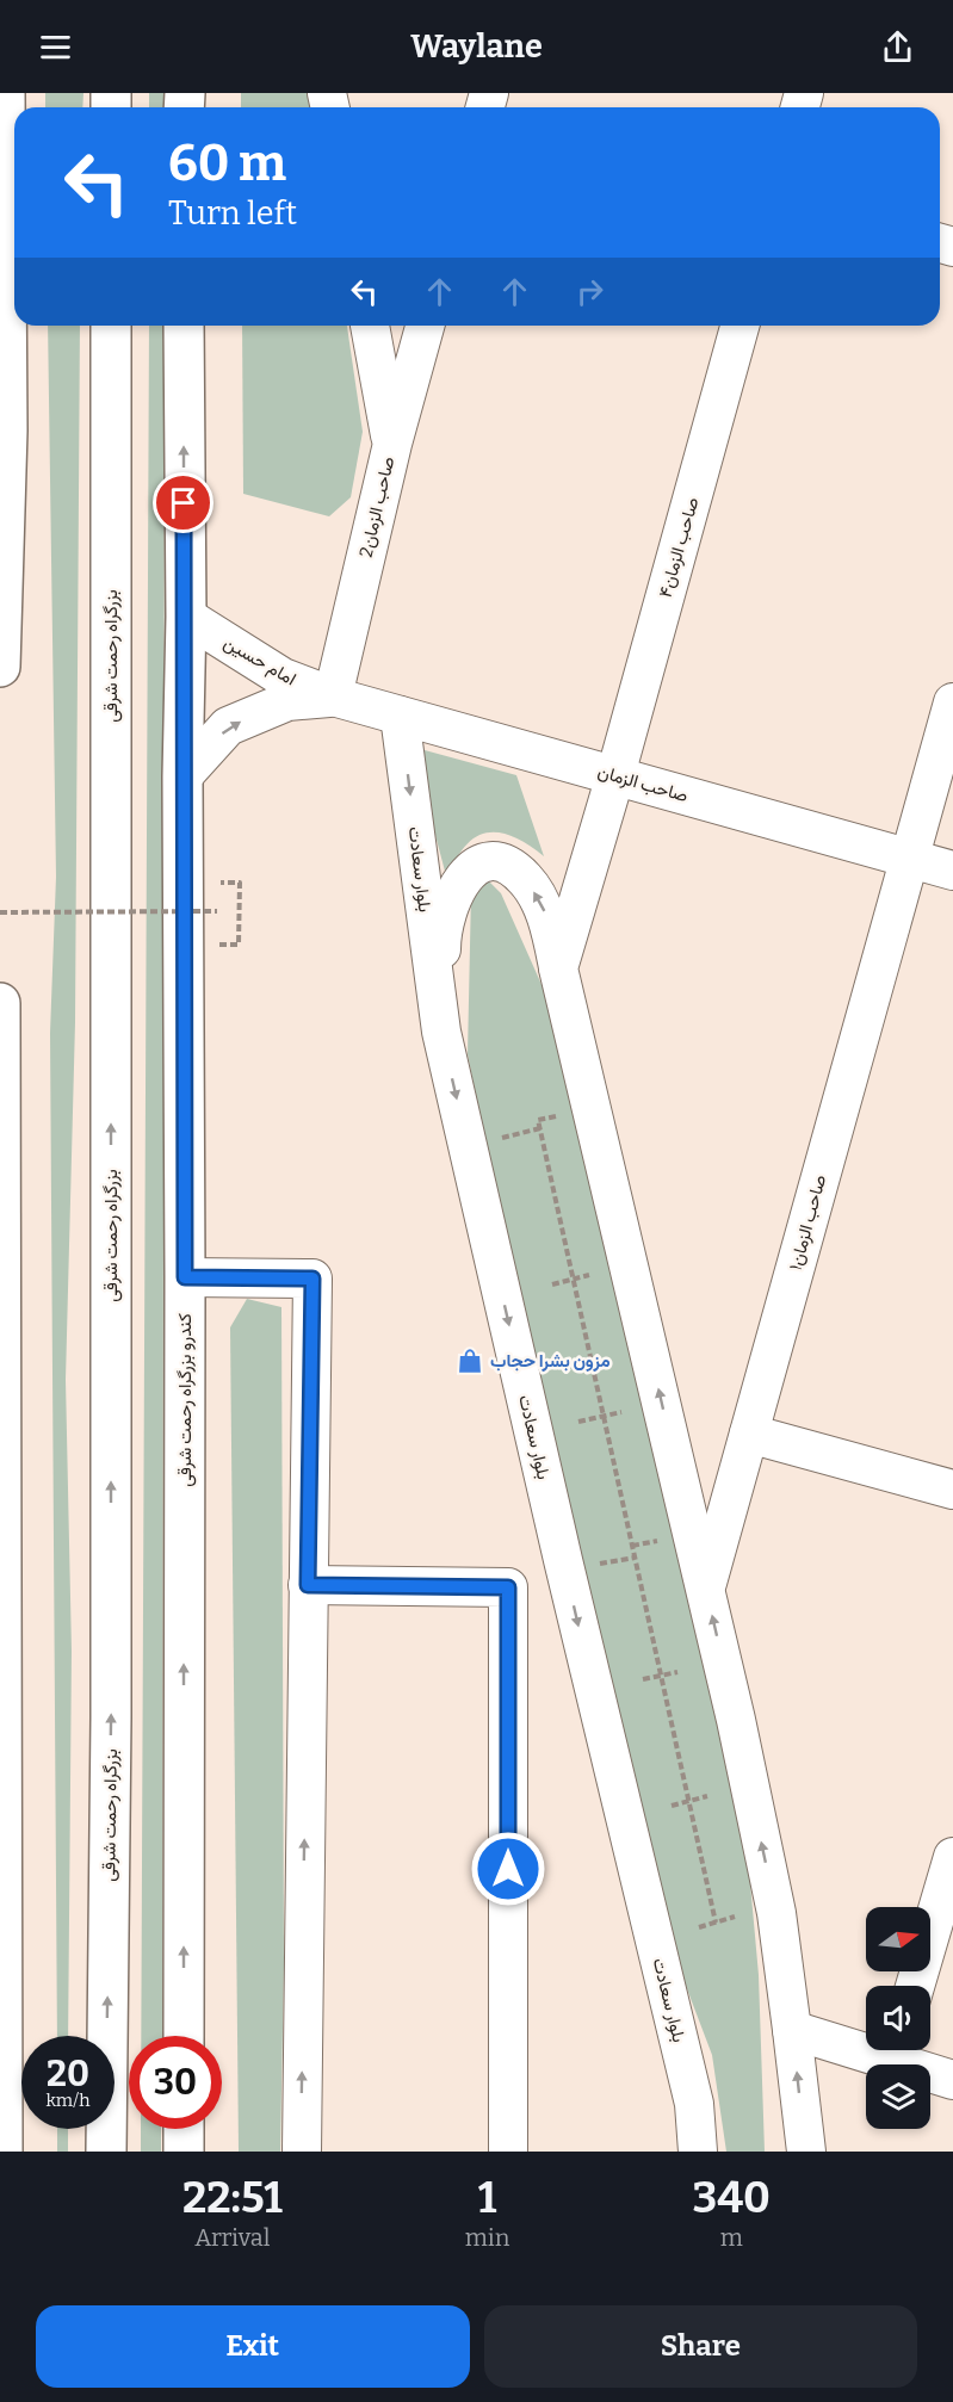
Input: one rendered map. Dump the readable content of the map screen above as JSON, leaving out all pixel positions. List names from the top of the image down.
{
  "streets": {
    "main road": ["بزرگراه رحمت شرقی", "کندرو بزرگراه رحمت شرقی"],
    "street": [
      "2صاحب الزمان",
      "صاحب الزمان۴",
      "امام حسین",
      "صاحب الزمان",
      "بلوار سعادت",
      "صاحب الزمان۱"
    ]
  },
  "crossings": [
    ["2صاحب الزمان", "امام حسین"],
    ["2صاحب الزمان", "صاحب الزمان"],
    ["صاحب الزمان۴", "صاحب الزمان"],
    ["امام حسین", "صاحب الزمان"],
    ["امام حسین", "کندرو بزرگراه رحمت شرقی"],
    ["صاحب الزمان", "بلوار سعادت"],
    ["صاحب الزمان", "صاحب الزمان۱"]
  ],
  "one_way": ["امام حسین"],
  "places": {
    "shop": ["مزون بشرا حجاب"]
  },
  "north": "right",
  "page": {
    "header": "Waylane",
    "turn": ["60 m", "Turn left"],
    "speed": "20 km/h",
    "limit": "30",
    "eta": [
      "22:51",
      "Arrival",
      "1",
      "min",
      "340",
      "m"
    ],
    "buttons": ["Exit", "Share"]
  }
}
